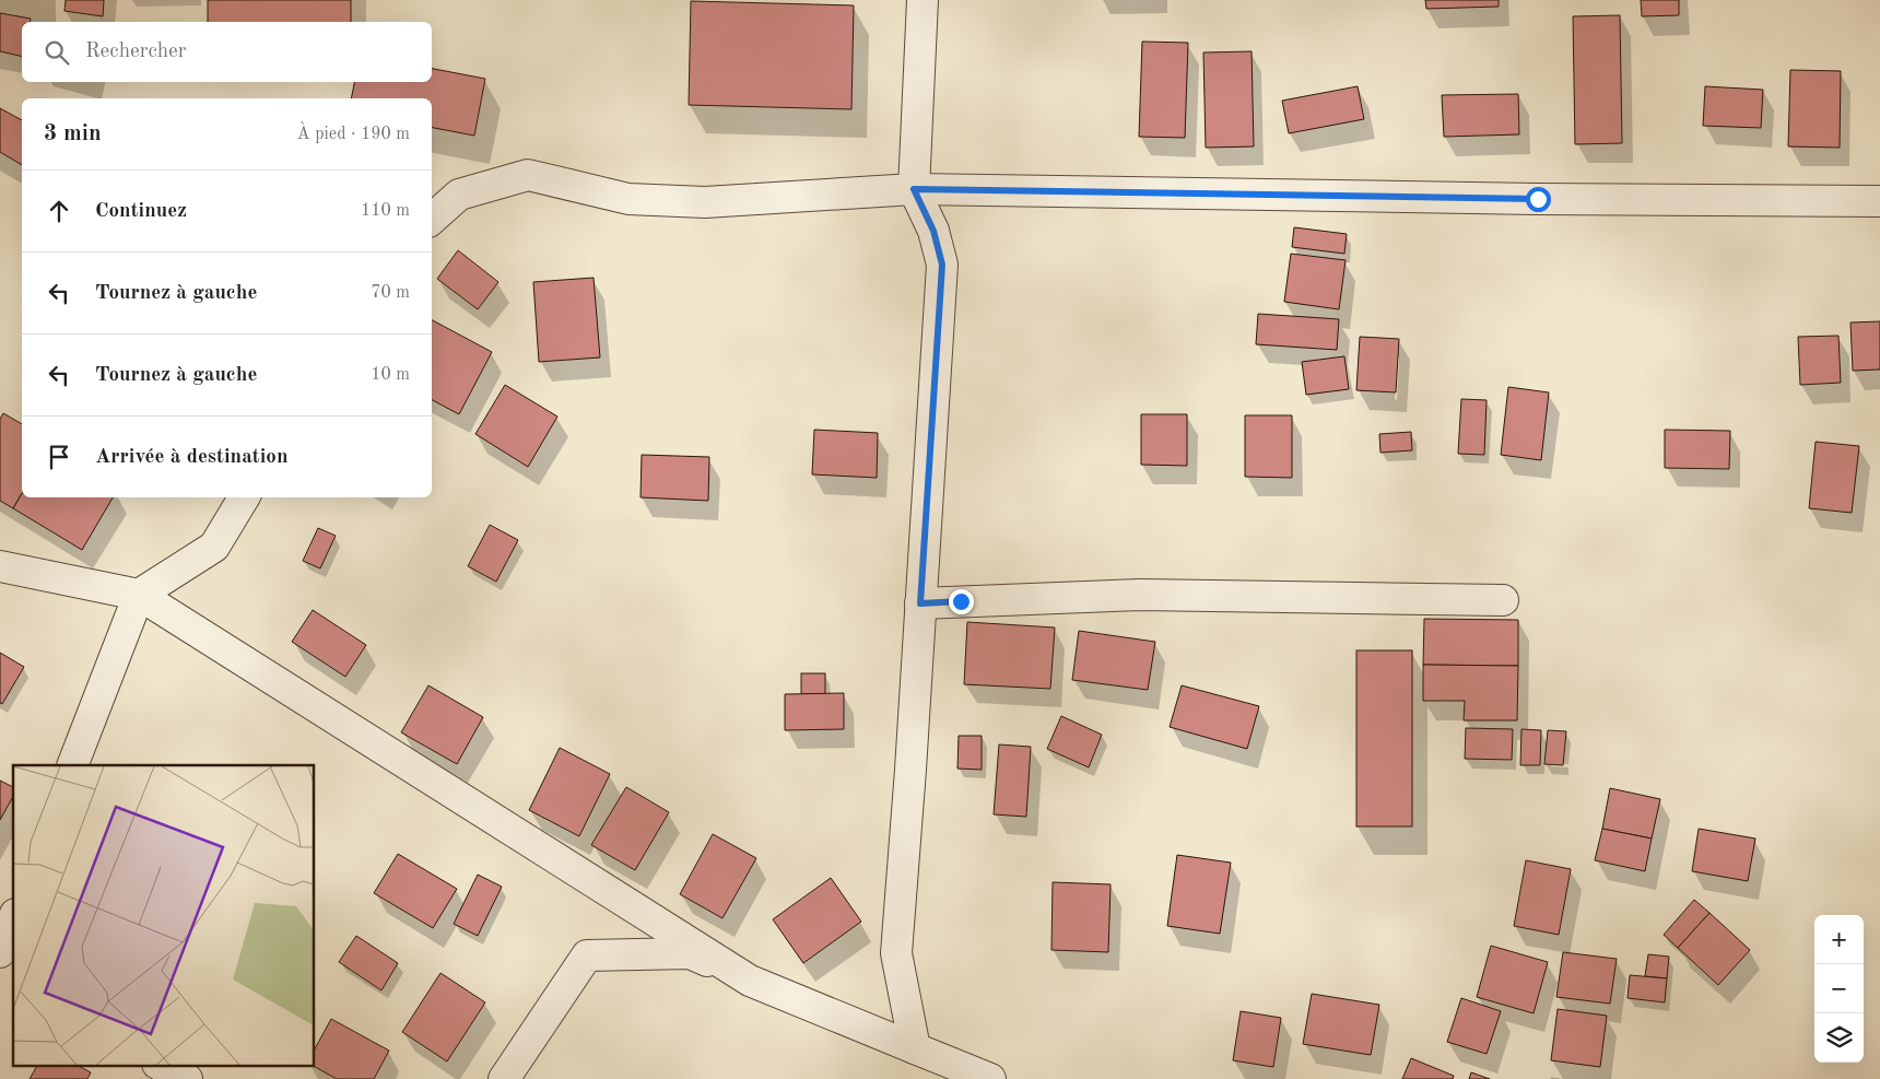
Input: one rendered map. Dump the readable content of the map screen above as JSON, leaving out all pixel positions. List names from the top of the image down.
{
  "page": {
    "search": "Rechercher",
    "heading": ["3 min", "À pied · 190 m"],
    "list": [
      ["Continuez", "110 m"],
      ["Tournez à gauche", "70 m"],
      ["Tournez à gauche", "10 m"],
      "Arrivée à destination"
    ],
    "map_buttons": ["+", "−"]
  }
}
